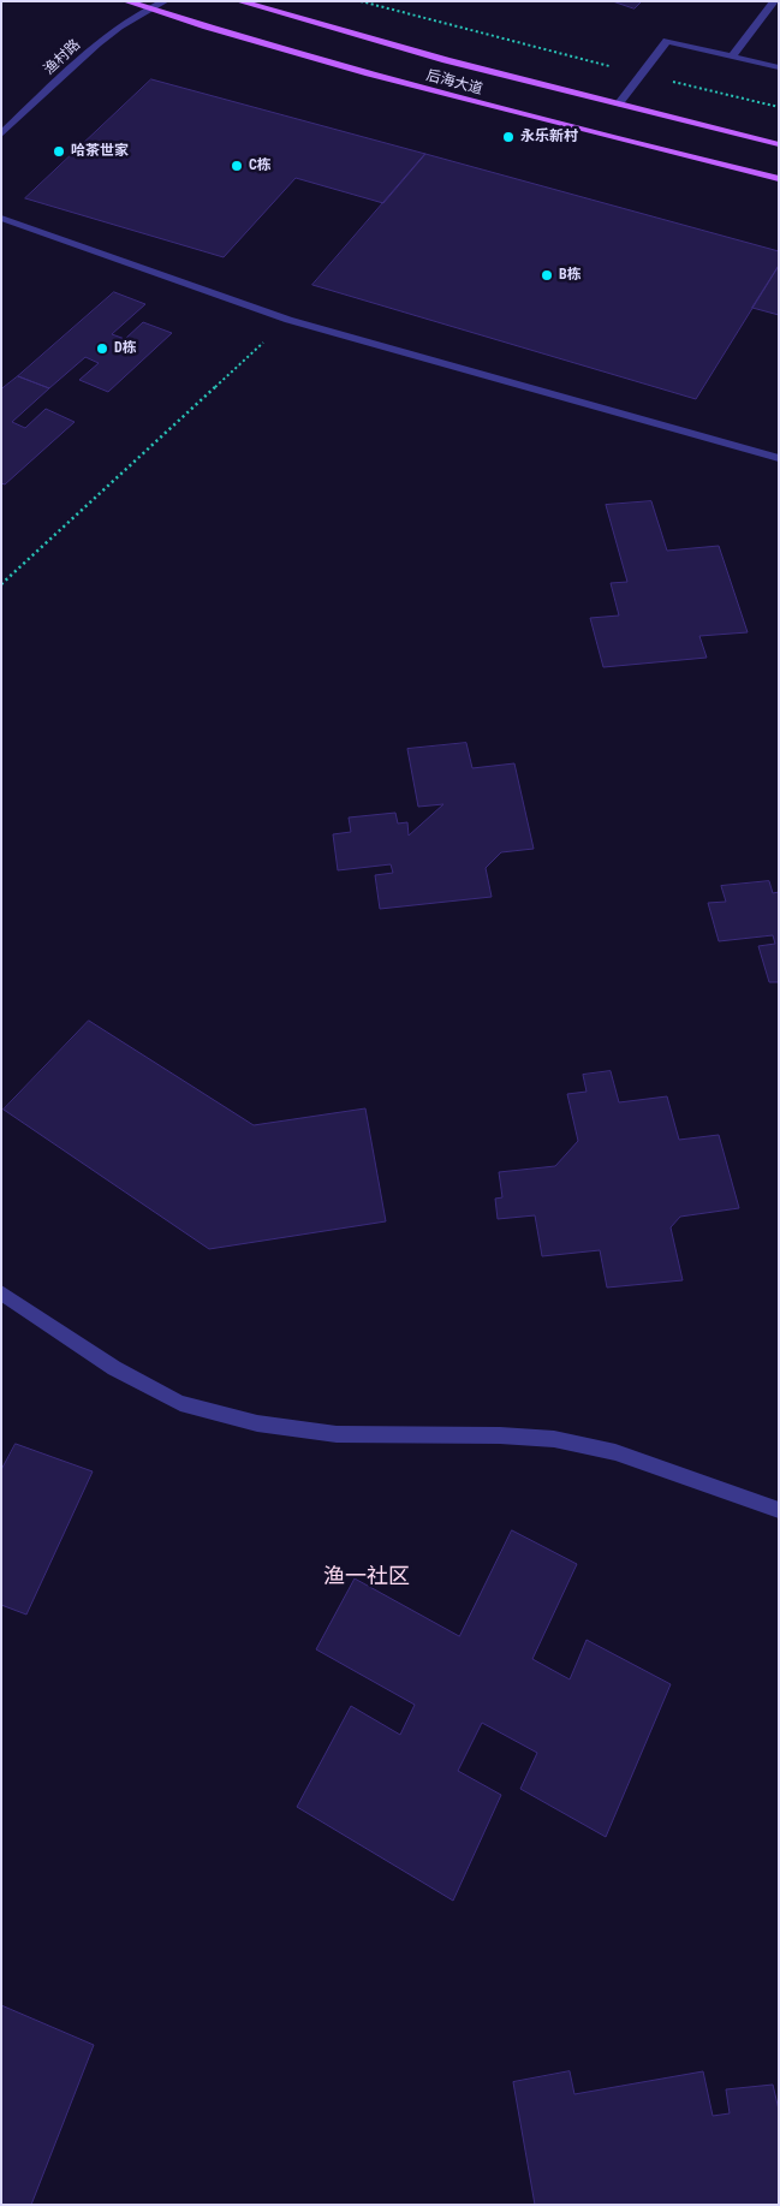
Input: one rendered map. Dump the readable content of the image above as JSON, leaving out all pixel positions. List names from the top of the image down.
{
  "streets": {
    "main road": ["后海大道"],
    "street": ["渔村路"]
  },
  "crossings": [
    ["渔村路", "后海大道"]
  ],
  "districts": ["渔一社区"],
  "places": [
    "永乐新村",
    "哈茶世家",
    "C栋",
    "B栋",
    "D栋"
  ]
}
